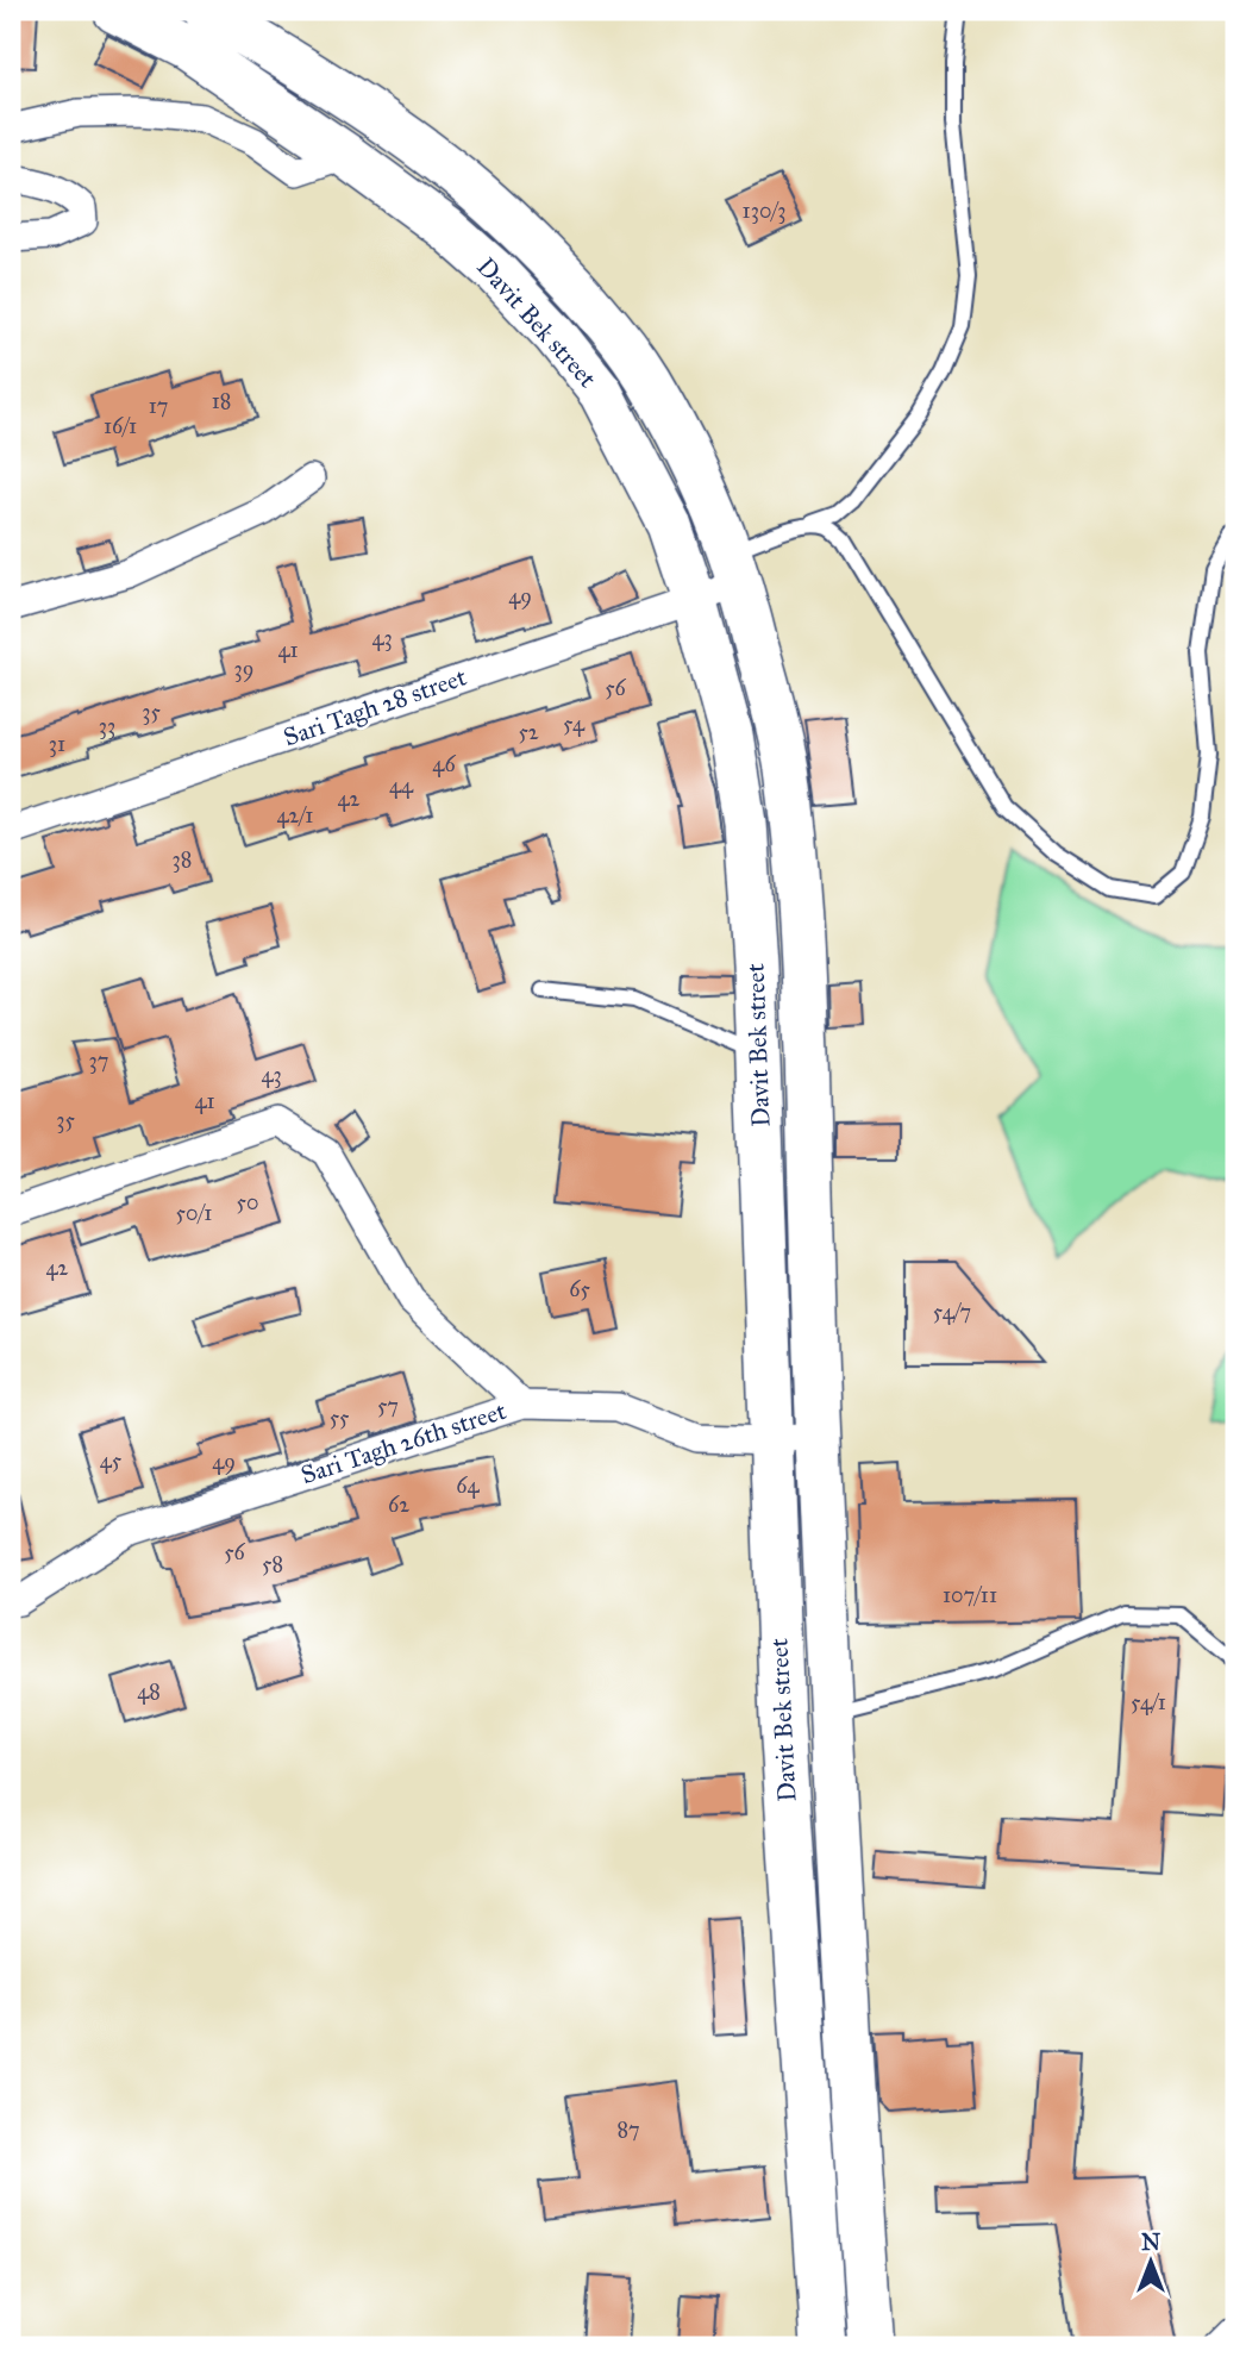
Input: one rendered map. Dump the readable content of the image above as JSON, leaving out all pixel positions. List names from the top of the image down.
{
  "streets": {
    "main road": ["Davit Bek street"],
    "street": ["Sari Tagh 28 street", "Sari Tagh 26th street"]
  },
  "crossings": [
    ["Davit Bek street", "Sari Tagh 28 street"],
    ["Davit Bek street", "Sari Tagh 26th street"]
  ],
  "house_numbers": [
    "130/3",
    "18",
    "17",
    "16/1",
    "49",
    "43",
    "41",
    "39",
    "56",
    "35",
    "54",
    "33",
    "52",
    "31",
    "46",
    "44",
    "42",
    "42/1",
    "38",
    "37",
    "43",
    "41",
    "35",
    "50",
    "50/1",
    "42",
    "65",
    "54/7",
    "57",
    "55",
    "45",
    "49",
    "64",
    "62",
    "56",
    "58",
    "107/11",
    "48",
    "54/1",
    "87"
  ],
  "north": "top"
}
